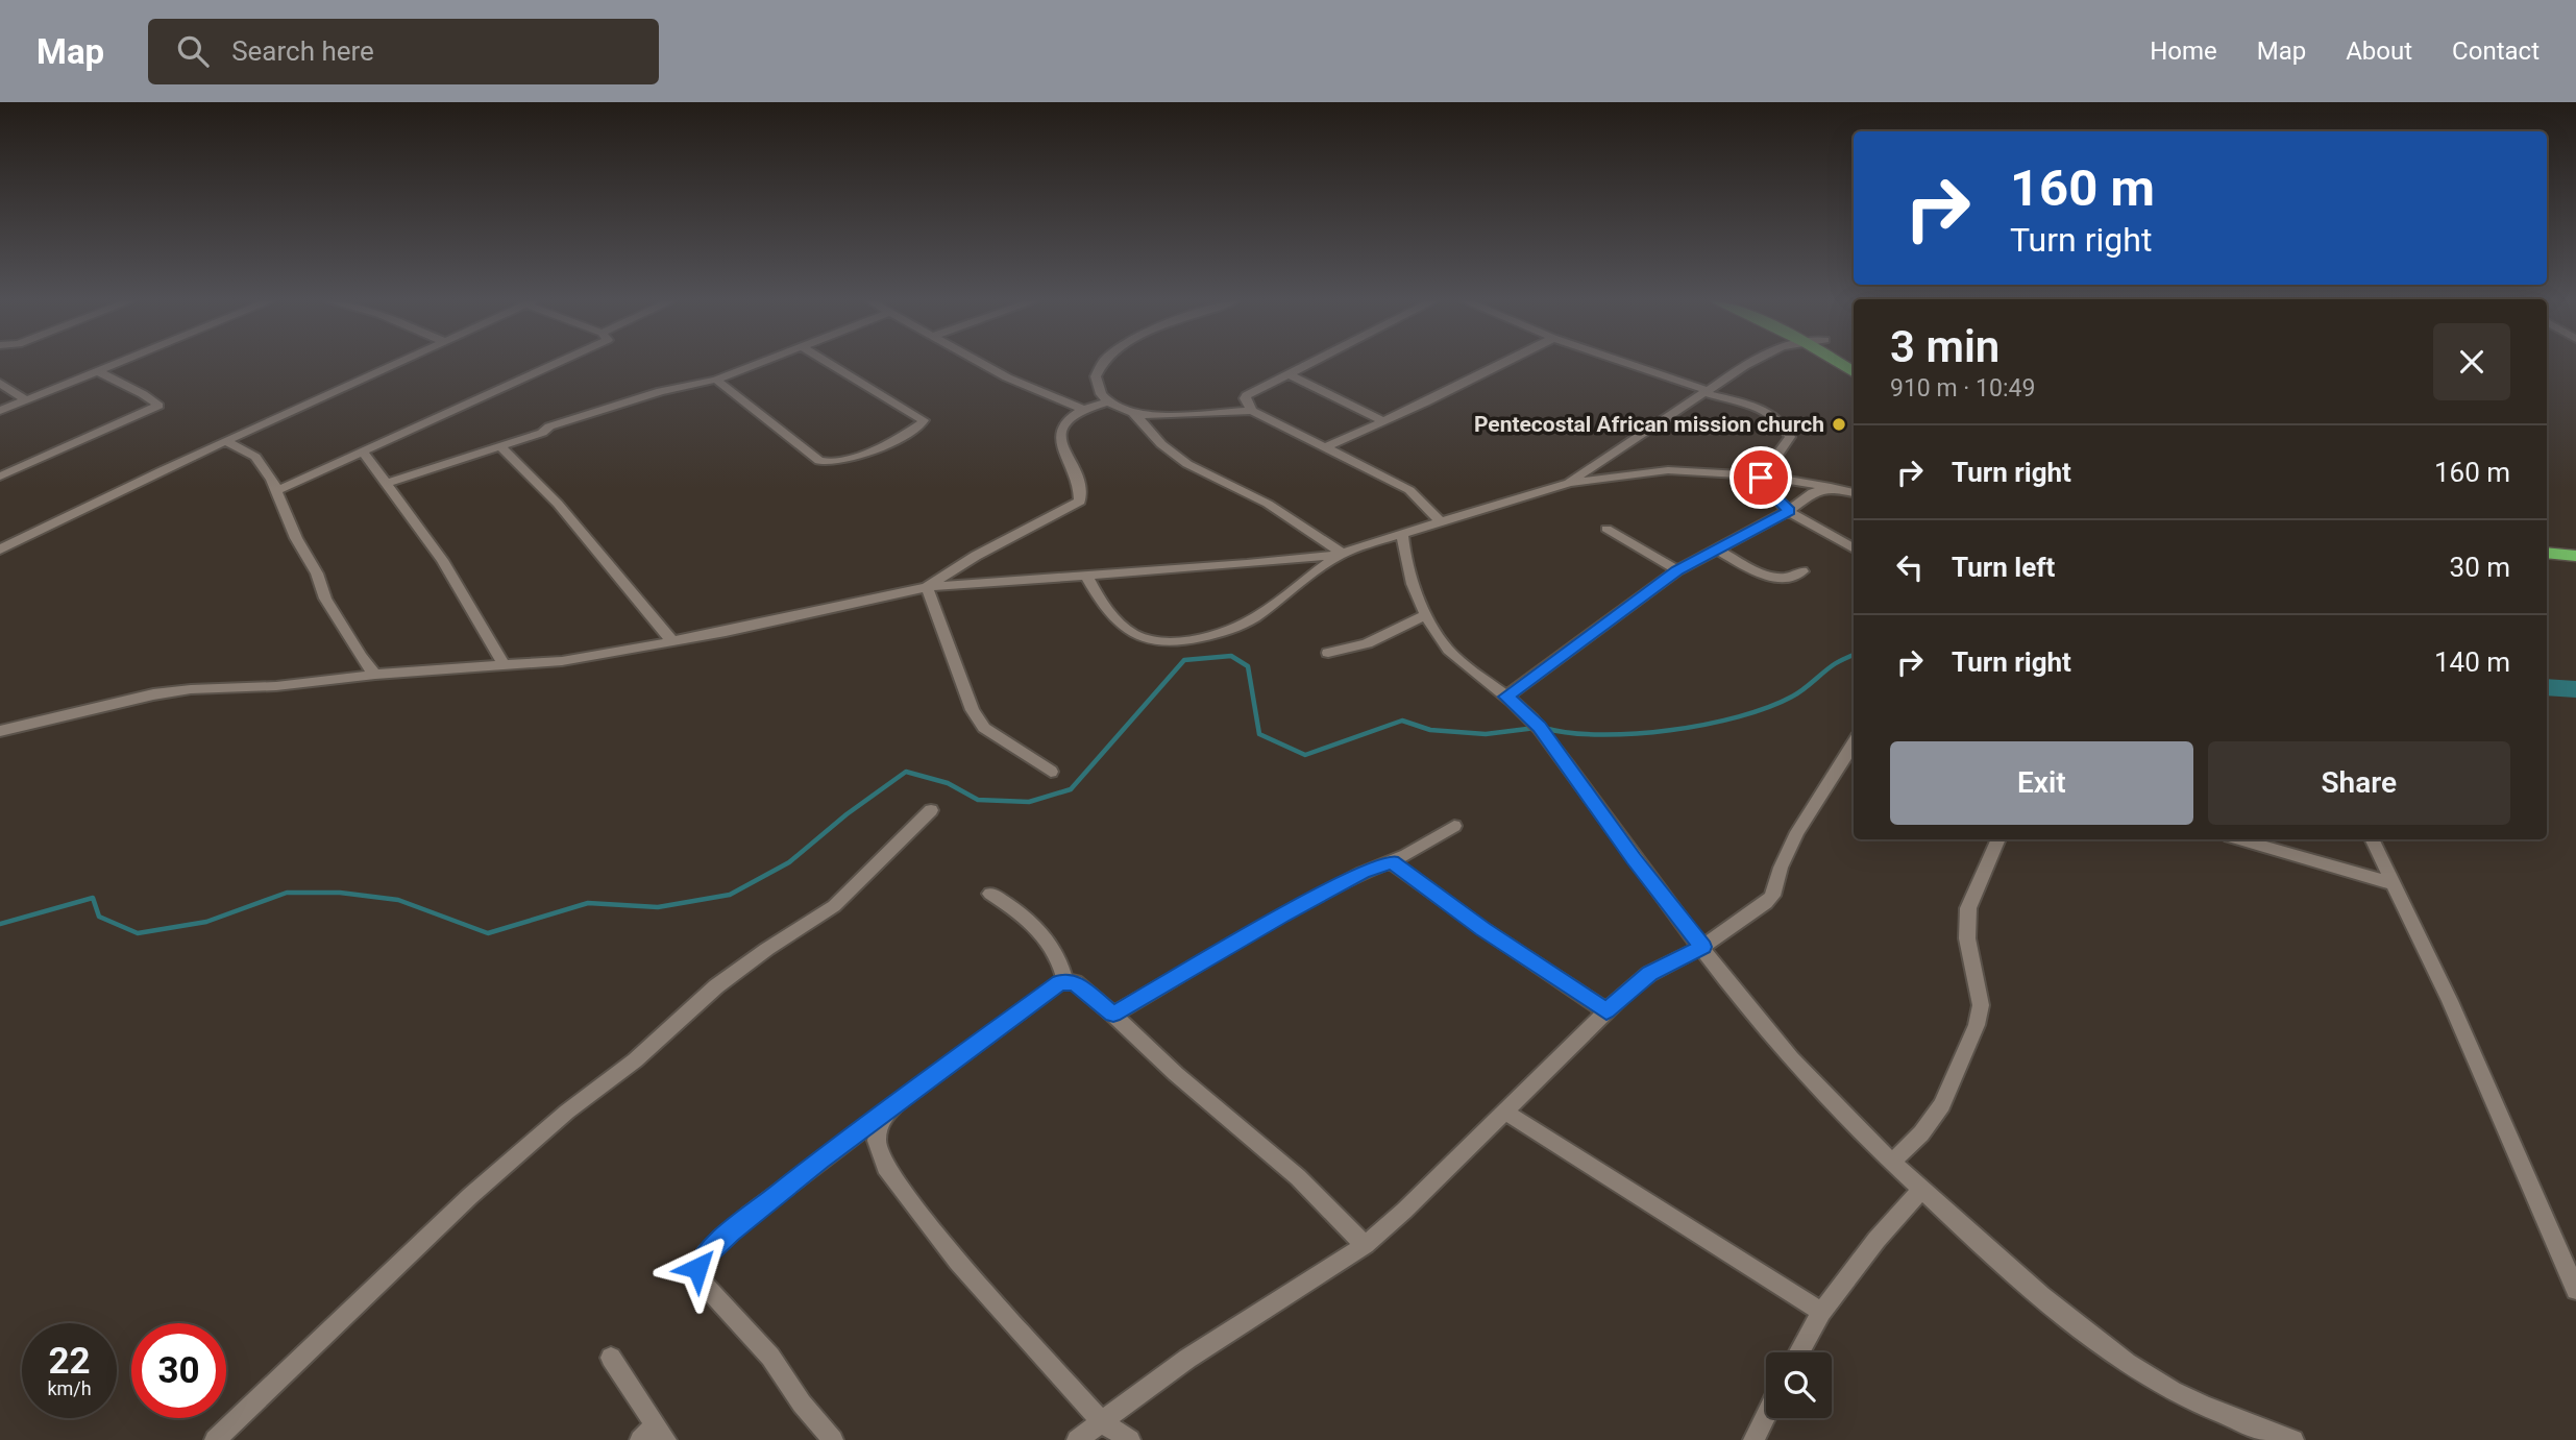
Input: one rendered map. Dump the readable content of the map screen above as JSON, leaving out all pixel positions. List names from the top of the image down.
{
  "places": ["Pentecostal African mission church"],
  "page": {
    "header": "Map",
    "search": "Search here",
    "nav": [
      "Home",
      "Map",
      "About",
      "Contact"
    ],
    "turn": ["160 m", "Turn right"],
    "heading": ["3 min", "910 m · 10:49"],
    "list": [
      {
        "name": "Turn right",
        "value": "160 m"
      },
      {
        "name": "Turn left",
        "value": "30 m"
      },
      {
        "name": "Turn right",
        "value": "140 m"
      }
    ],
    "buttons": ["Exit", "Share"],
    "speed": "22 km/h",
    "limit": "30"
  }
}
